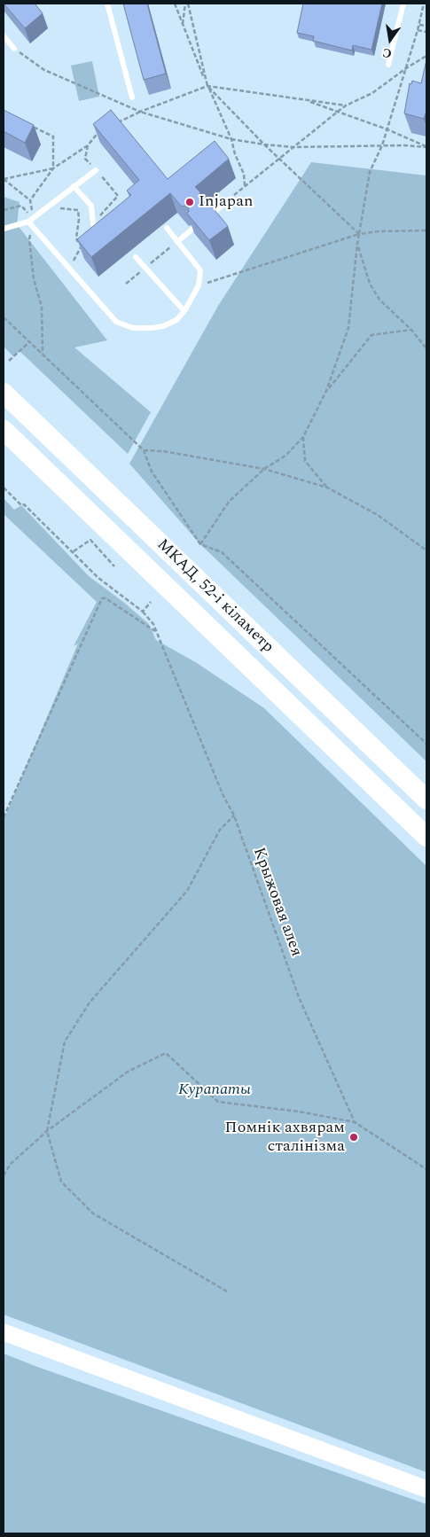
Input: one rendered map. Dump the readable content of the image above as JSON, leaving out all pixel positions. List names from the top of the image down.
{
  "streets": {
    "highway": ["МКАД, 52-і кіламетр"],
    "path": ["Крыжовая алея"]
  },
  "parks": ["Курапаты"],
  "places": ["Injapan", "Помнік ахвярам сталінізма"],
  "north": "bottom"
}
